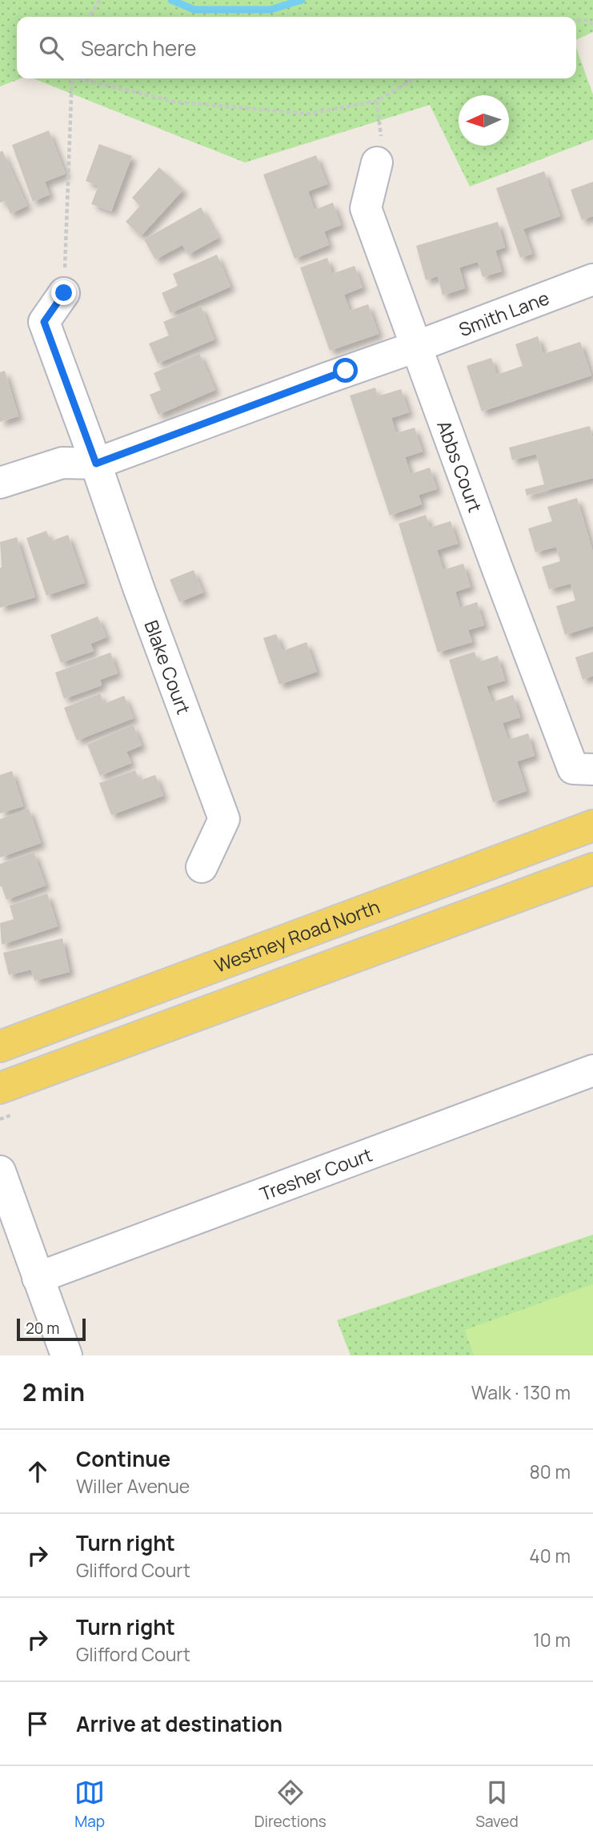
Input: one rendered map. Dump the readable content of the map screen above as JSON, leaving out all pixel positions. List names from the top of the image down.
{
  "streets": {
    "main road": ["Westney Road North"],
    "street": [
      "Smith Lane",
      "Abbs Court",
      "Blake Court",
      "Tresher Court"
    ]
  },
  "crossings": [
    ["Smith Lane", "Abbs Court"],
    ["Smith Lane", "Blake Court"]
  ],
  "scale_bar": "20 m",
  "north": "left",
  "page": {
    "search": "Search here",
    "scale": "20 m",
    "heading": ["2 min", "Walk · 130 m"],
    "list": [
      ["Continue", "Willer Avenue", "80 m"],
      ["Turn right", "Glifford Court", "40 m"],
      ["Turn right", "Glifford Court", "10 m"],
      "Arrive at destination"
    ],
    "nav": ["Map", "Directions", "Saved"]
  }
}
